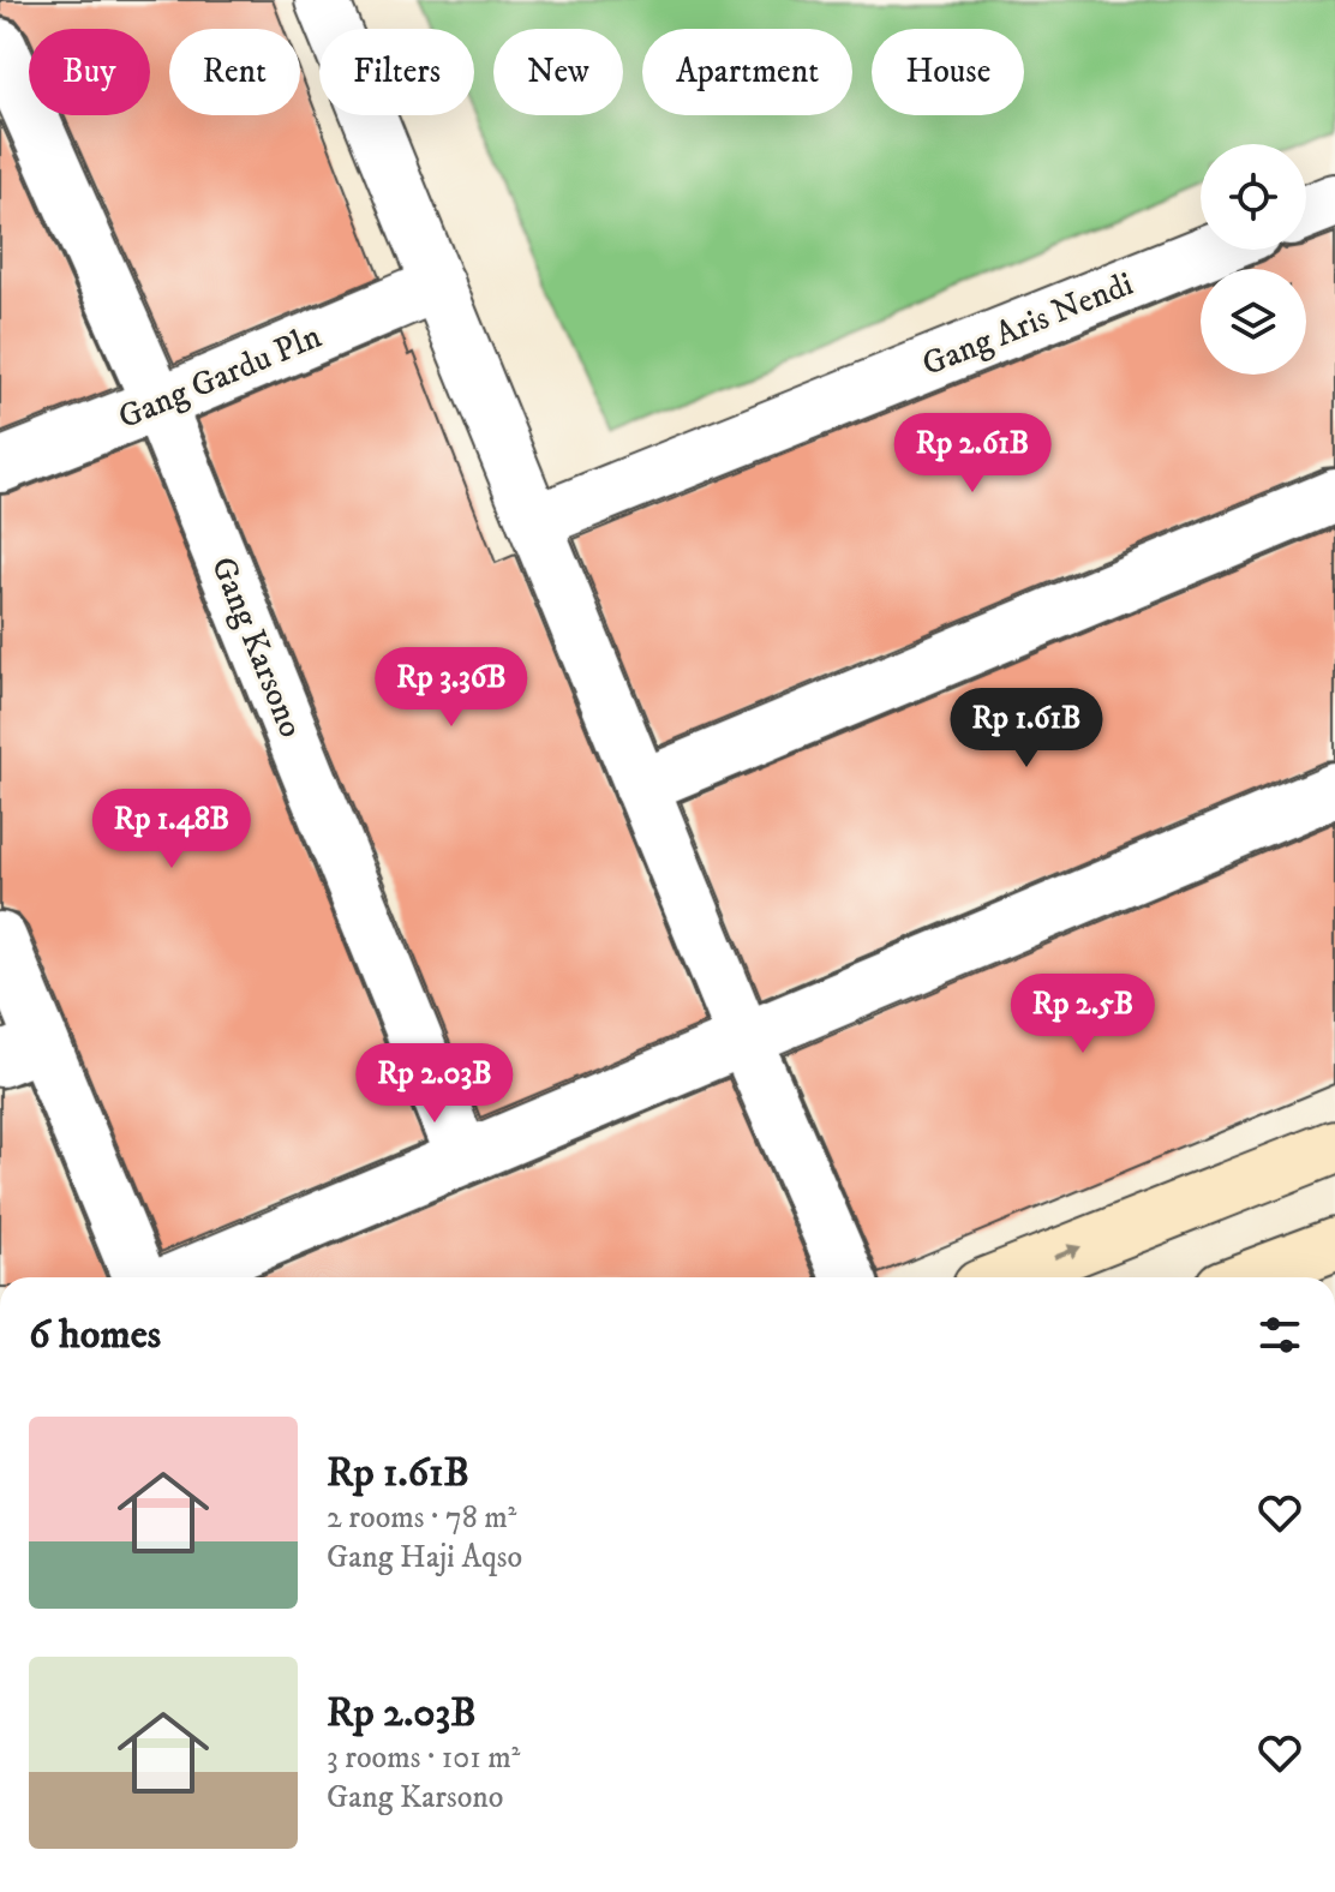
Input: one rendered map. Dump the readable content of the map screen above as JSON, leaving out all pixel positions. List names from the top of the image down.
{
  "streets": {
    "street": ["Gang Aris Nendi", "Gang Gardu Pln", "Gang Karsono"]
  },
  "crossings": [
    ["Gang Gardu Pln", "Gang Karsono"]
  ],
  "page": {
    "chip": [
      "Buy",
      "Rent",
      "Filters",
      "New",
      "Apartment",
      "House"
    ],
    "price": [
      "Rp 2.61B",
      "Rp 3.36B",
      "Rp 1.61B",
      "Rp 1.48B",
      "Rp 2.5B",
      "Rp 2.03B"
    ],
    "heading": "6 homes",
    "list": [
      {
        "name": "Rp 1.61B",
        "note": "2 rooms · 78 m² · Gang Haji Aqso"
      },
      {
        "name": "Rp 2.03B",
        "note": "3 rooms · 101 m² · Gang Karsono"
      }
    ]
  }
}
